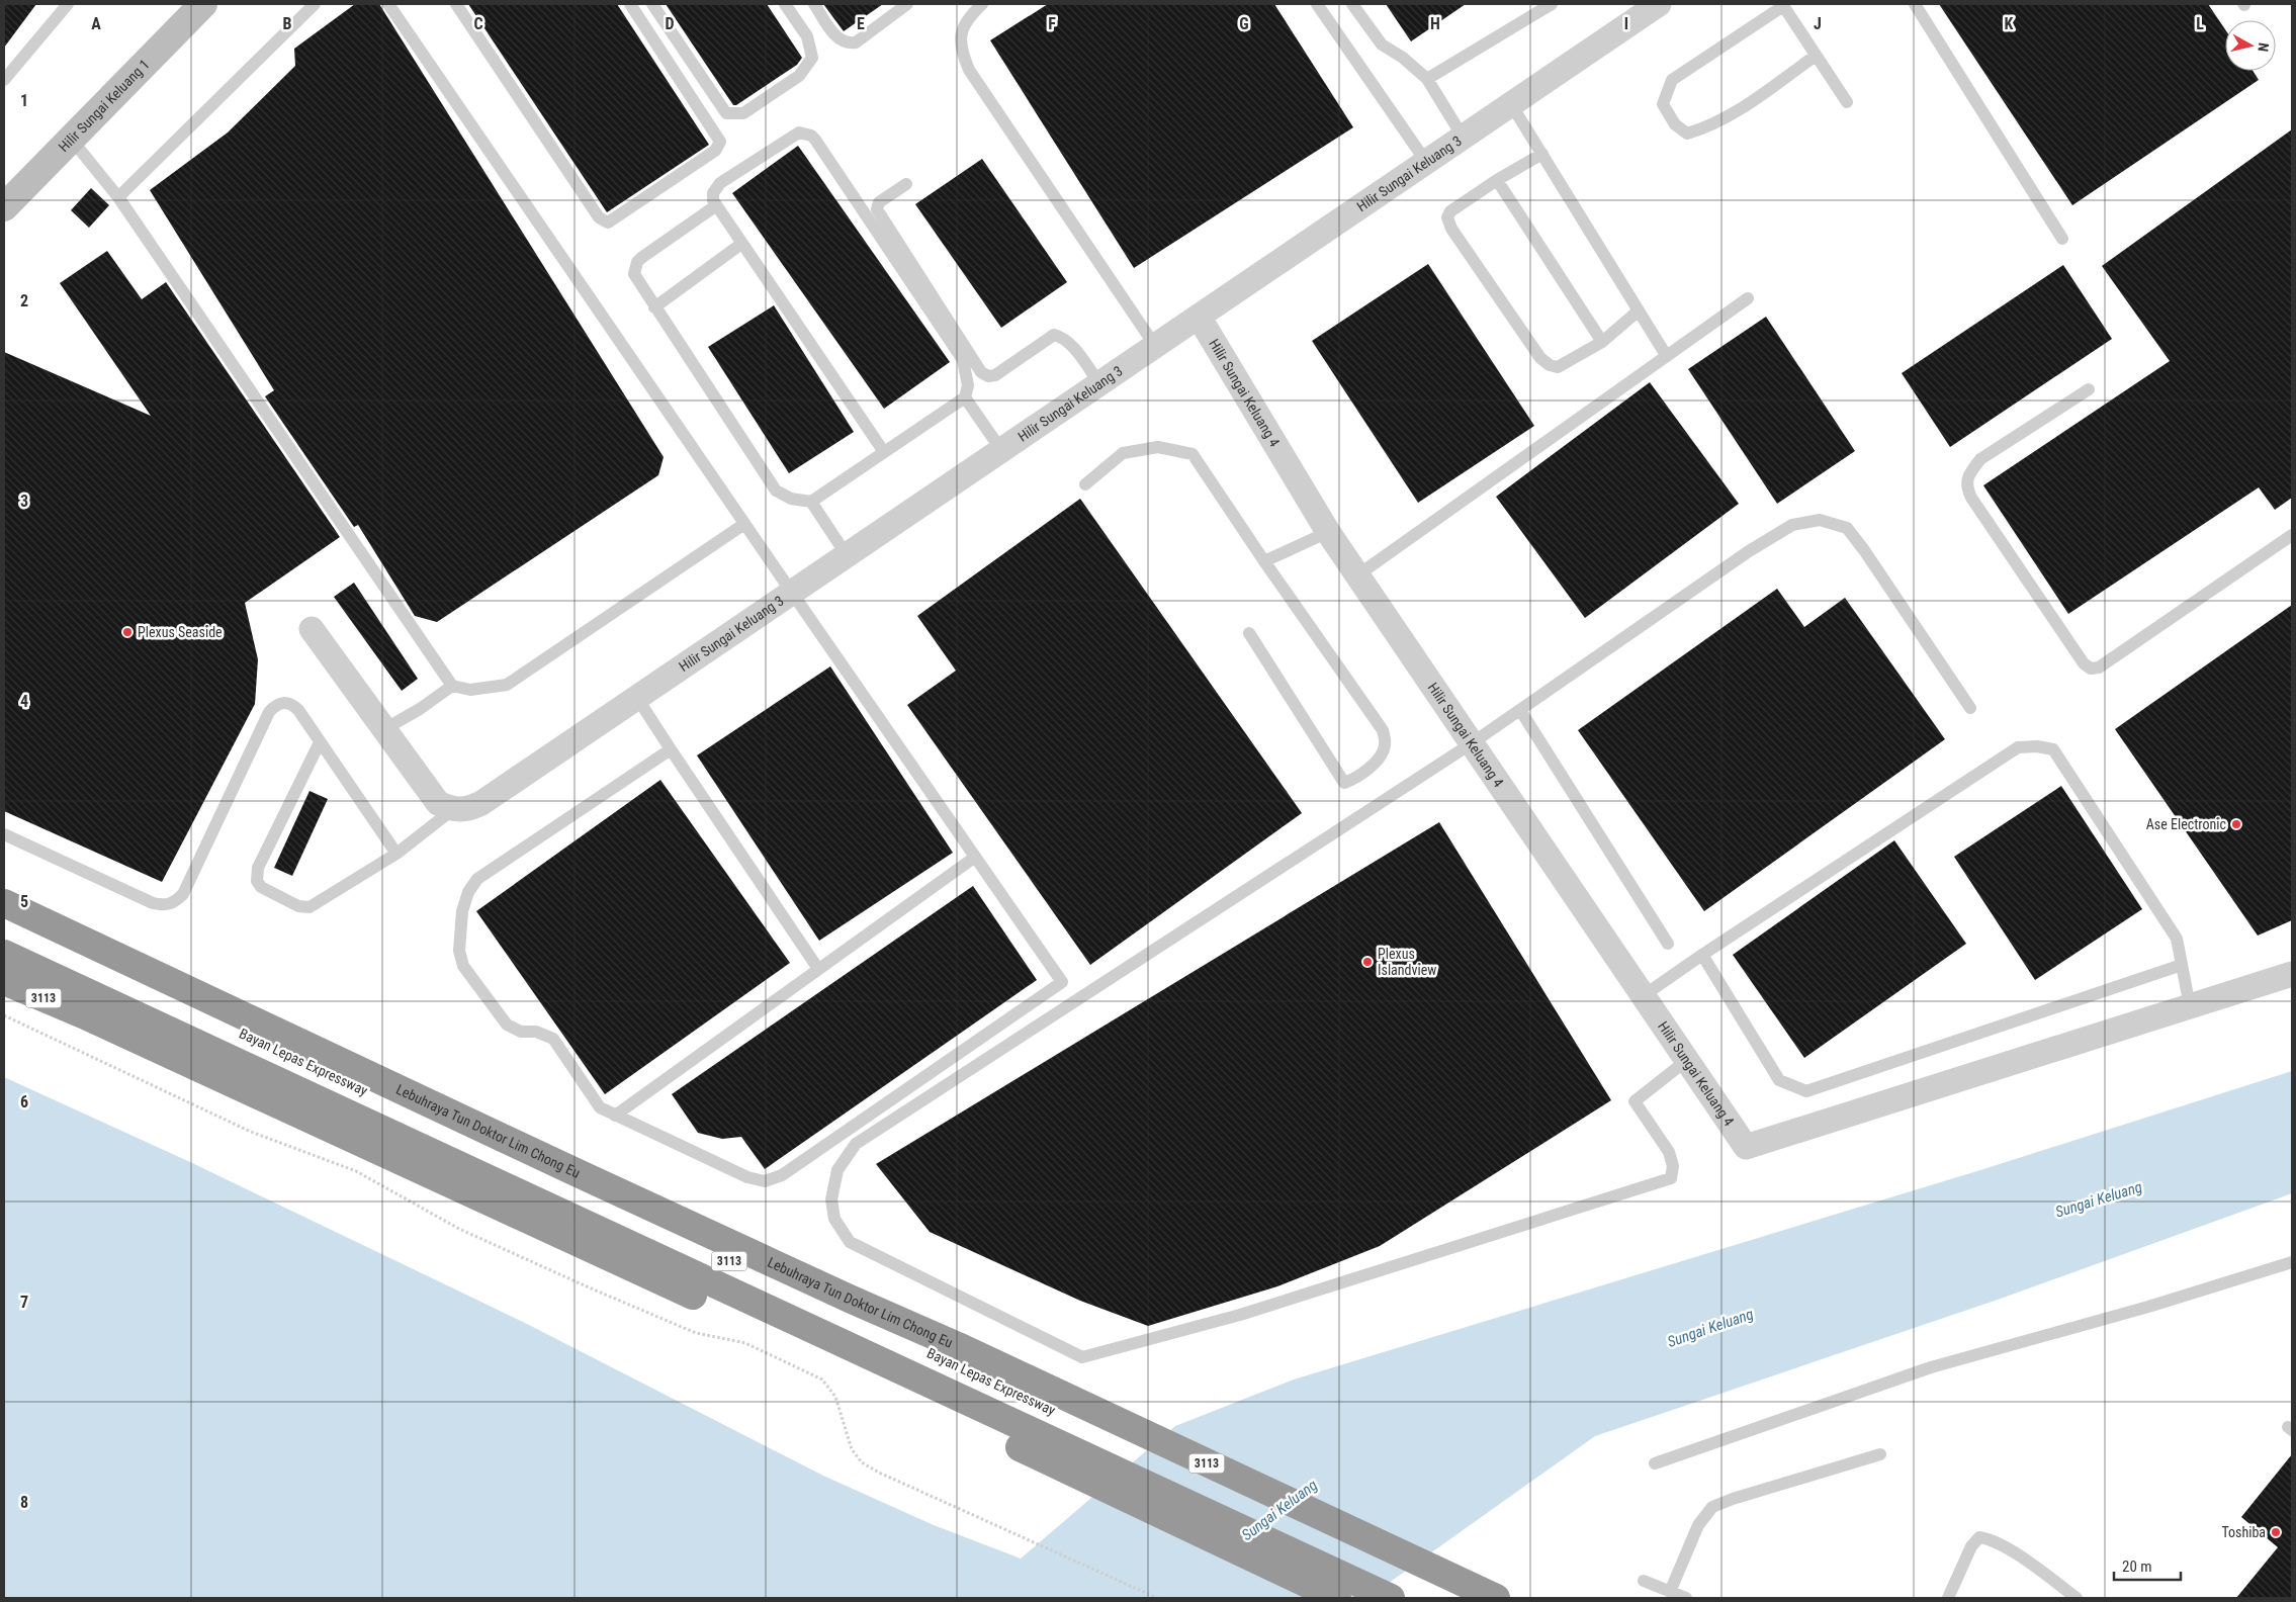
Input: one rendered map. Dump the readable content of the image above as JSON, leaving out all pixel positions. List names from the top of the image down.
{
  "streets": {
    "highway": ["3113", "Bayan Lepas Expressway", "Lebuhraya Tun Doktor Lim Chong Eu"],
    "street": ["Hilir Sungai Keluang 1", "Hilir Sungai Keluang 3", "Hilir Sungai Keluang 4"]
  },
  "crossings": [
    ["Hilir Sungai Keluang 3", "Hilir Sungai Keluang 4"],
    ["Bayan Lepas Expressway", "Lebuhraya Tun Doktor Lim Chong Eu"]
  ],
  "water": ["Sungai Keluang"],
  "places": [
    "Plexus Seaside",
    "Ase Electronic",
    "Plexus Islandview",
    "Toshiba"
  ],
  "scale_bar": "20 m",
  "north": "right",
  "grid": {
    "columns": [
      "A",
      "B",
      "C",
      "D",
      "E",
      "F",
      "G",
      "H",
      "I",
      "J",
      "K",
      "L"
    ],
    "rows": [
      "1",
      "2",
      "3",
      "4",
      "5",
      "6",
      "7",
      "8"
    ]
  }
}
